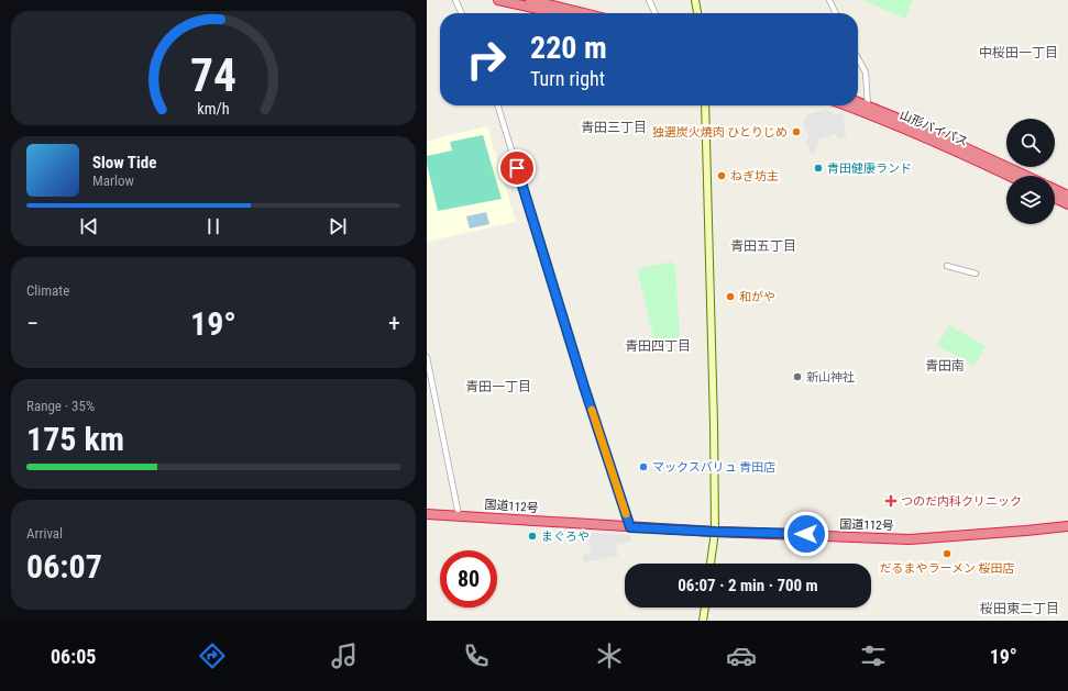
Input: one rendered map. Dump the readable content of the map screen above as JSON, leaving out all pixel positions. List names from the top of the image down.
{
  "streets": {
    "highway": ["山形バイパス", "国道112号"]
  },
  "districts": [
    "中桜田一丁目",
    "青田三丁目",
    "青田五丁目",
    "青田四丁目",
    "青田南",
    "青田一丁目",
    "桜田東二丁目"
  ],
  "places": {
    "other": [
      "独選炭火焼肉 ひとりじめ",
      "青田健康ランド",
      "ねぎ坊主",
      "和がや",
      "新山神社",
      "マックスバリュ 青田店",
      "まぐろや",
      "だるまやラーメン 桜田店"
    ],
    "health": ["つのだ内科クリニック"]
  },
  "page": {
    "turn": ["220 m", "Turn right"],
    "song": ["Slow Tide", "Marlow"],
    "tile": [
      "Climate",
      ["Range · 35%", "175 km"],
      ["Arrival", "06:07"]
    ],
    "heat": ["−", "19°", "+"],
    "limit": "80",
    "trip": "06:07 · 2 min · 700 m",
    "tabs": ["06:05", "19°"],
    "gauge": ["74", "km/h"]
  }
}
